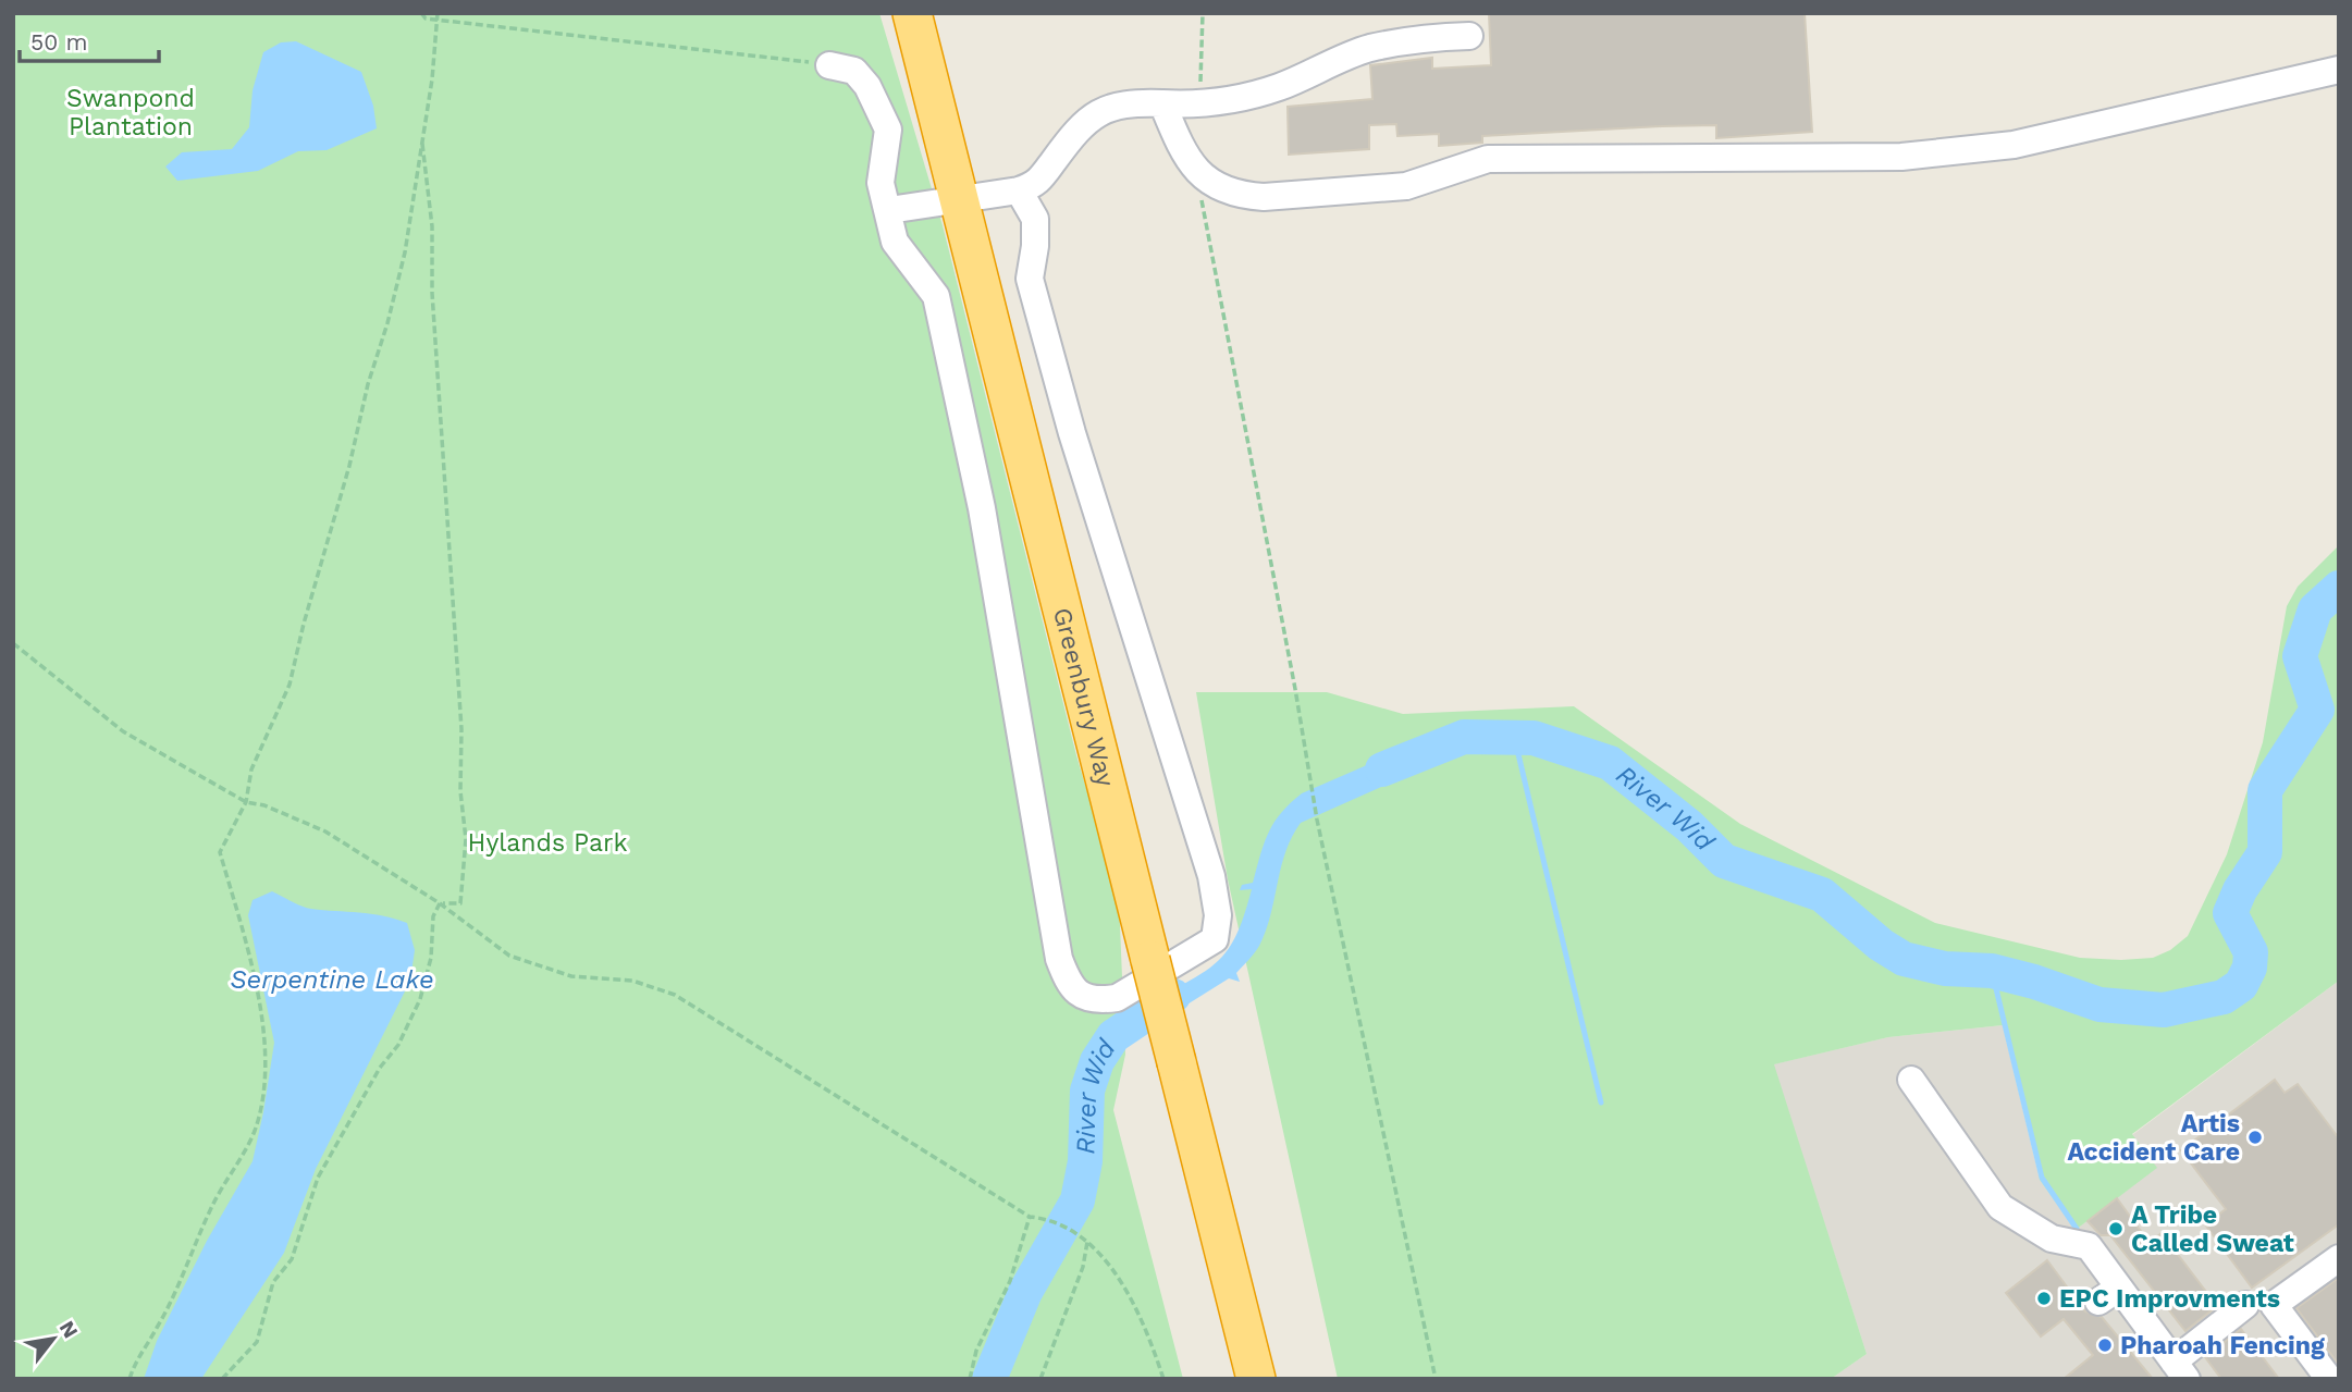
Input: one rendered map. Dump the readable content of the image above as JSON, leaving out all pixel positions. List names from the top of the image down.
{
  "streets": {
    "highway": ["Greenbury Way"]
  },
  "water": ["River Wid", "Serpentine Lake"],
  "parks": ["Swanpond Plantation", "Hylands Park"],
  "places": [
    "Artis Accident Care",
    "A Tribe Called Sweat",
    "EPC Improvments",
    "Pharoah Fencing"
  ],
  "scale_bar": "50 m",
  "north": "top right"
}
